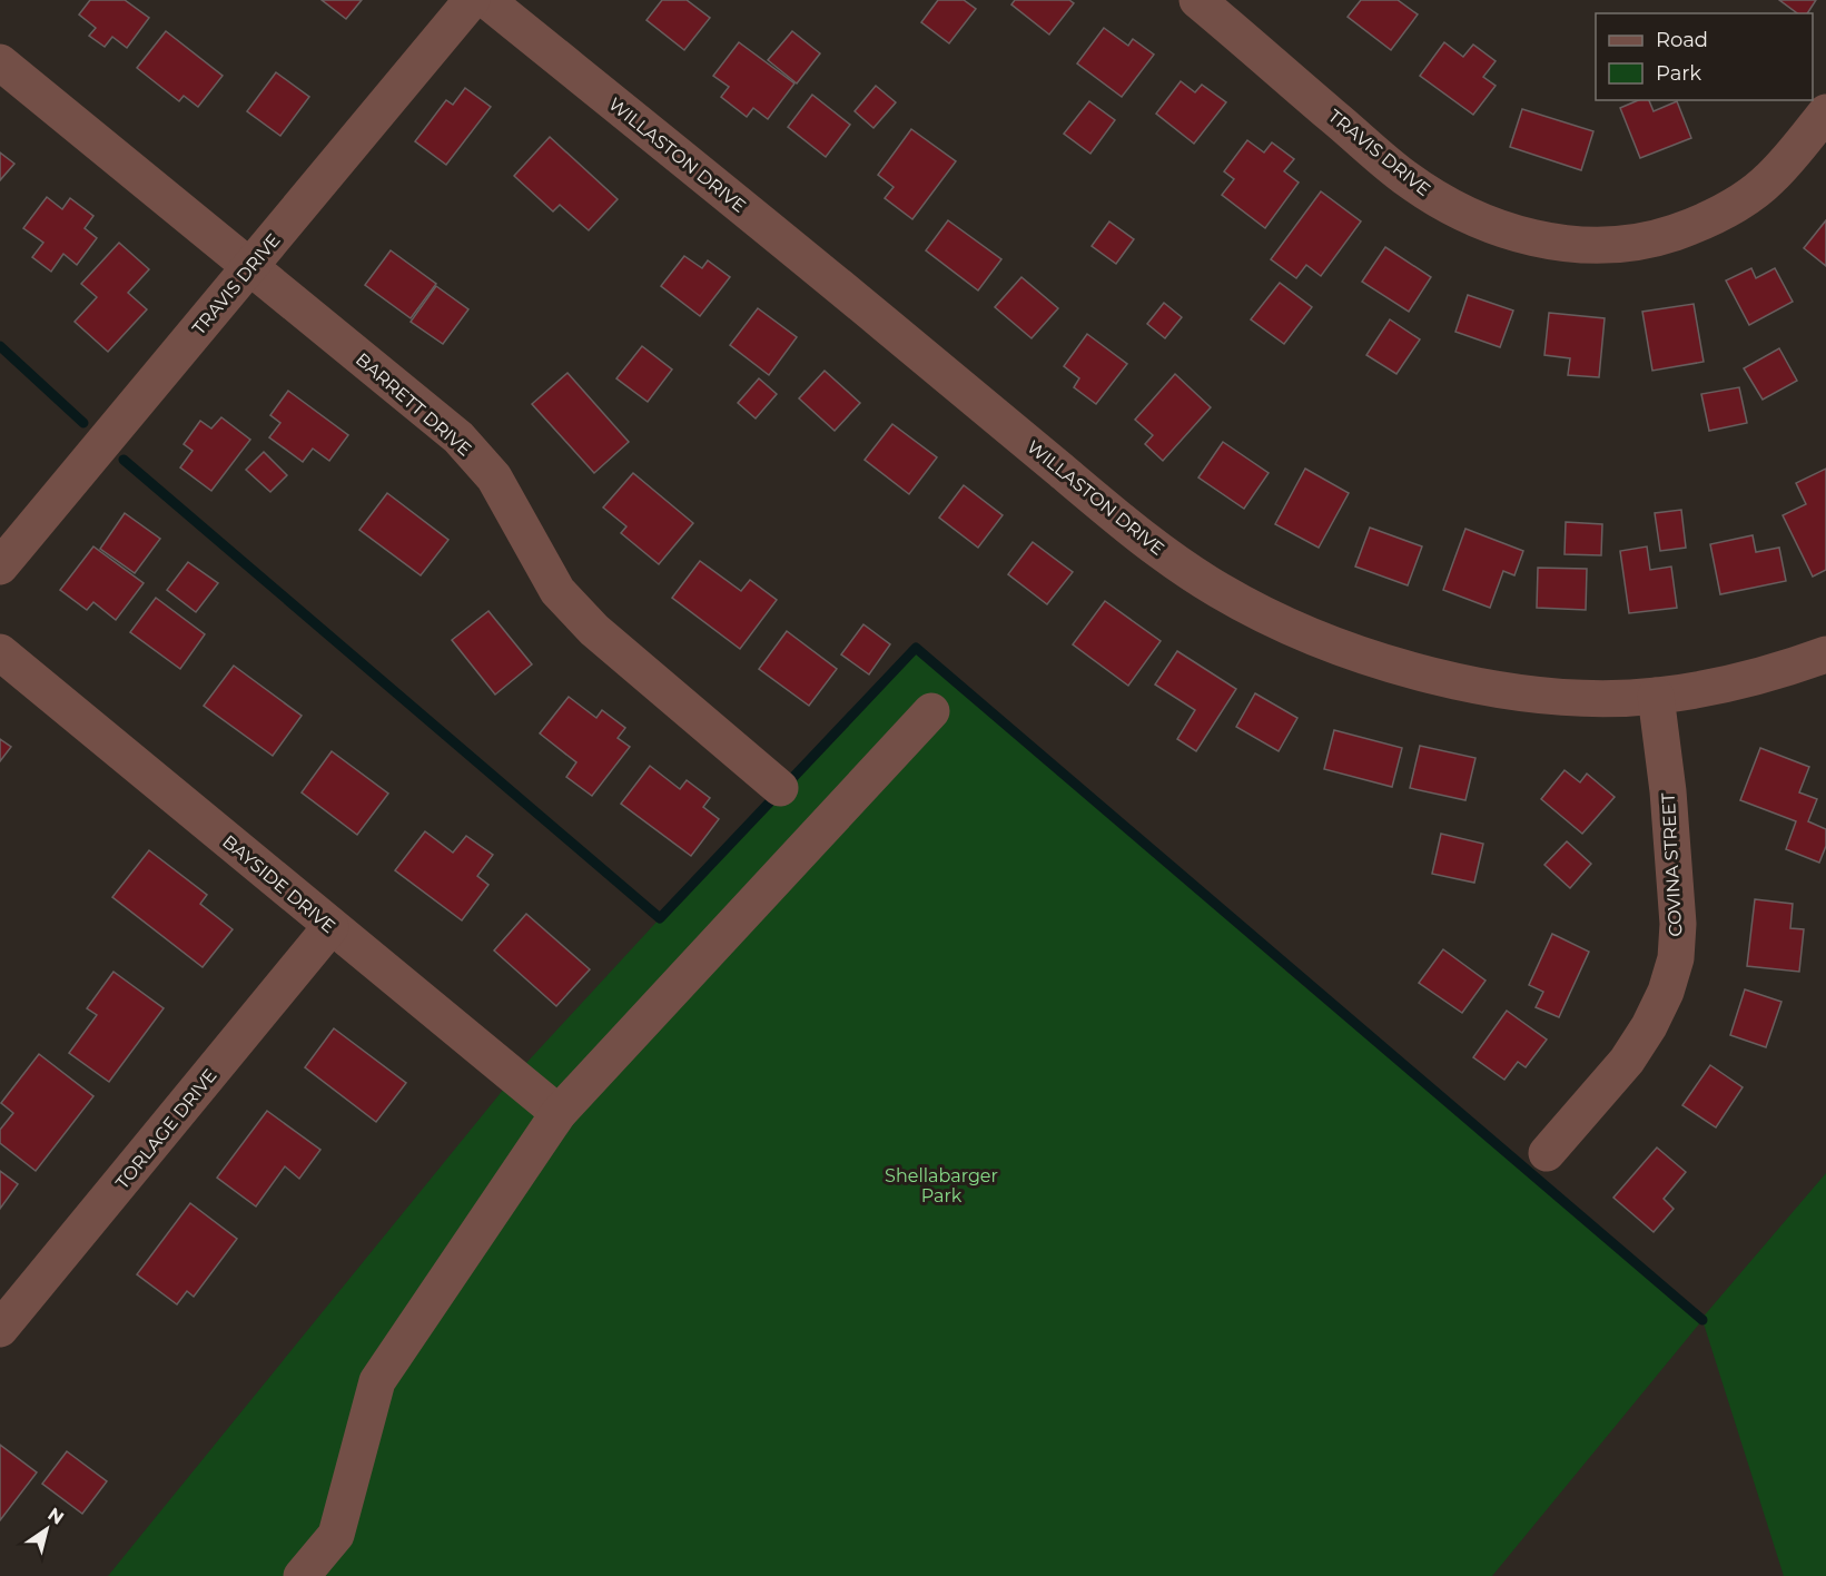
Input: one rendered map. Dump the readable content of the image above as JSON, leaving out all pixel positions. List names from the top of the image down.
{
  "streets": {
    "street": [
      "TRAVIS DRIVE",
      "WILLASTON DRIVE",
      "BARRETT DRIVE",
      "COVINA STREET",
      "BAYSIDE DRIVE",
      "TORLAGE DRIVE"
    ]
  },
  "crossings": [
    ["TRAVIS DRIVE", "BARRETT DRIVE"],
    ["WILLASTON DRIVE", "COVINA STREET"],
    ["BAYSIDE DRIVE", "TORLAGE DRIVE"]
  ],
  "parks": ["Shellabarger Park"],
  "legend": ["Road", "Park"],
  "north": "top right"
}
